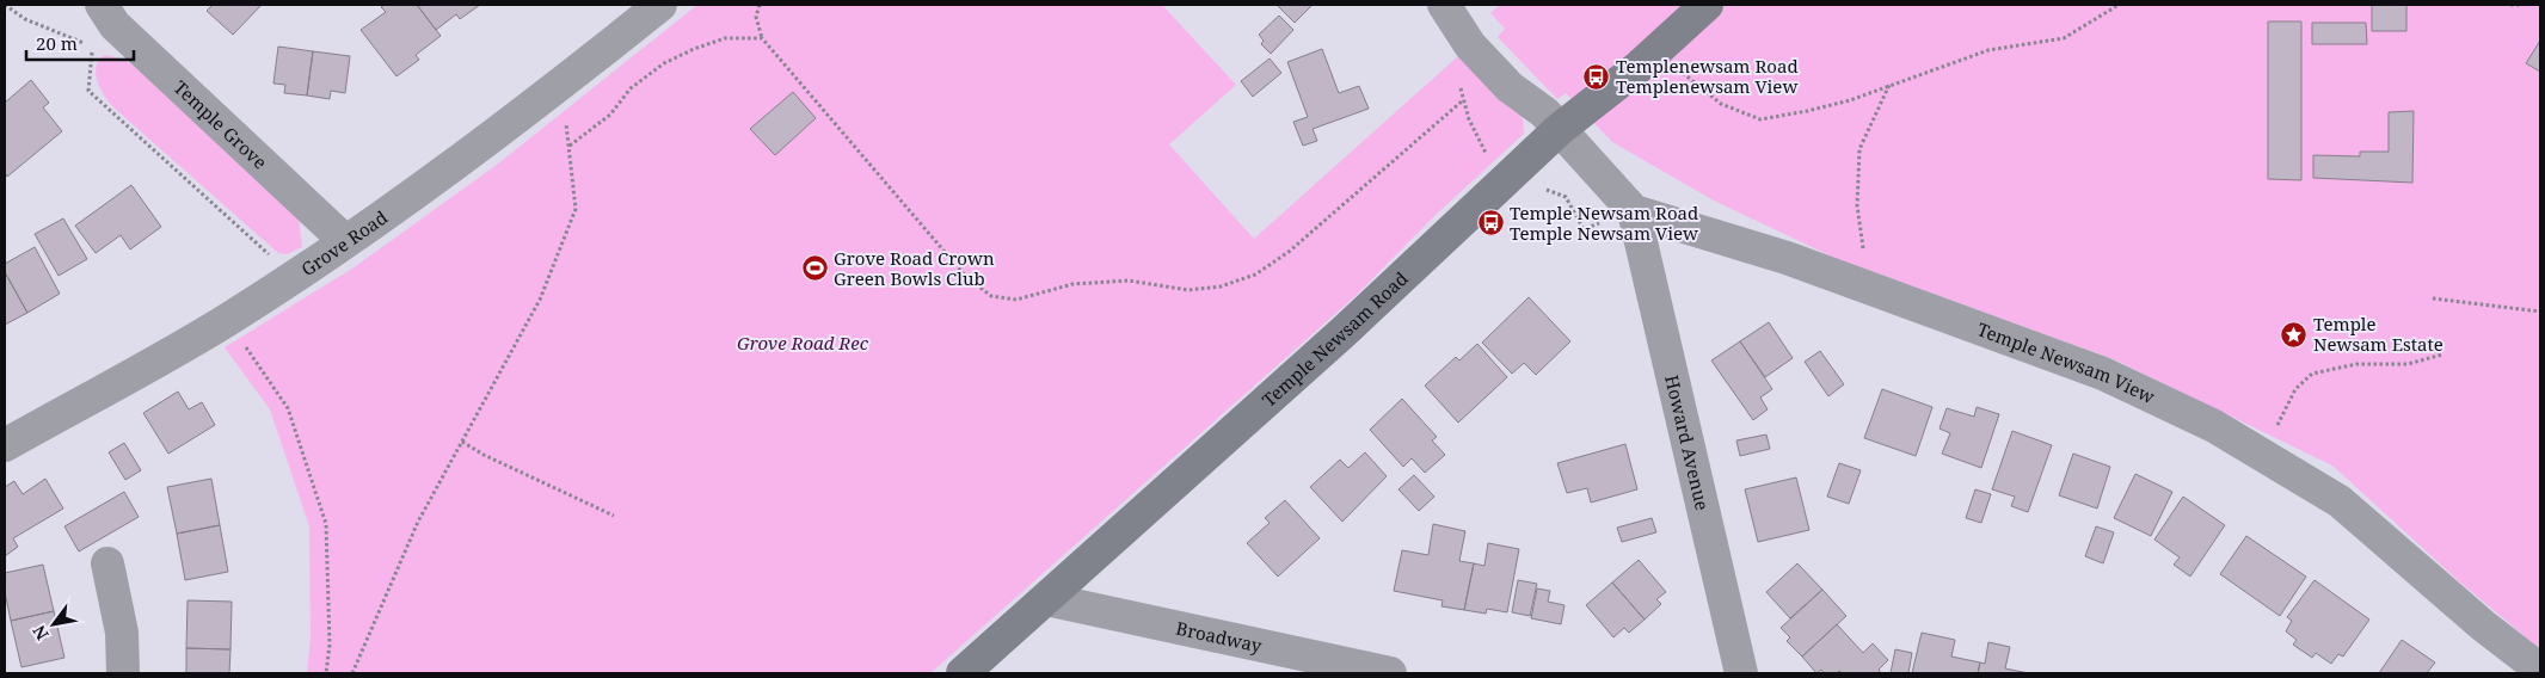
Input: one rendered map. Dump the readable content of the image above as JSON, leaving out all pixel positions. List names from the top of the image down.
{
  "streets": {
    "street": [
      "Temple Grove",
      "Grove Road",
      "Temple Newsam Road",
      "Temple Newsam View",
      "Howard Avenue",
      "Broadway"
    ]
  },
  "crossings": [
    ["Temple Grove", "Grove Road"],
    ["Temple Newsam Road", "Broadway"],
    ["Temple Newsam View", "Howard Avenue"]
  ],
  "parks": ["Grove Road Rec"],
  "places": {
    "bus stop": ["Templenewsam Road Templenewsam View", "Temple Newsam Road Temple Newsam View"],
    "sports": ["Grove Road Crown Green Bowls Club"],
    "place": ["Temple Newsam Estate"]
  },
  "scale_bar": "20 m",
  "north": "bottom left"
}
